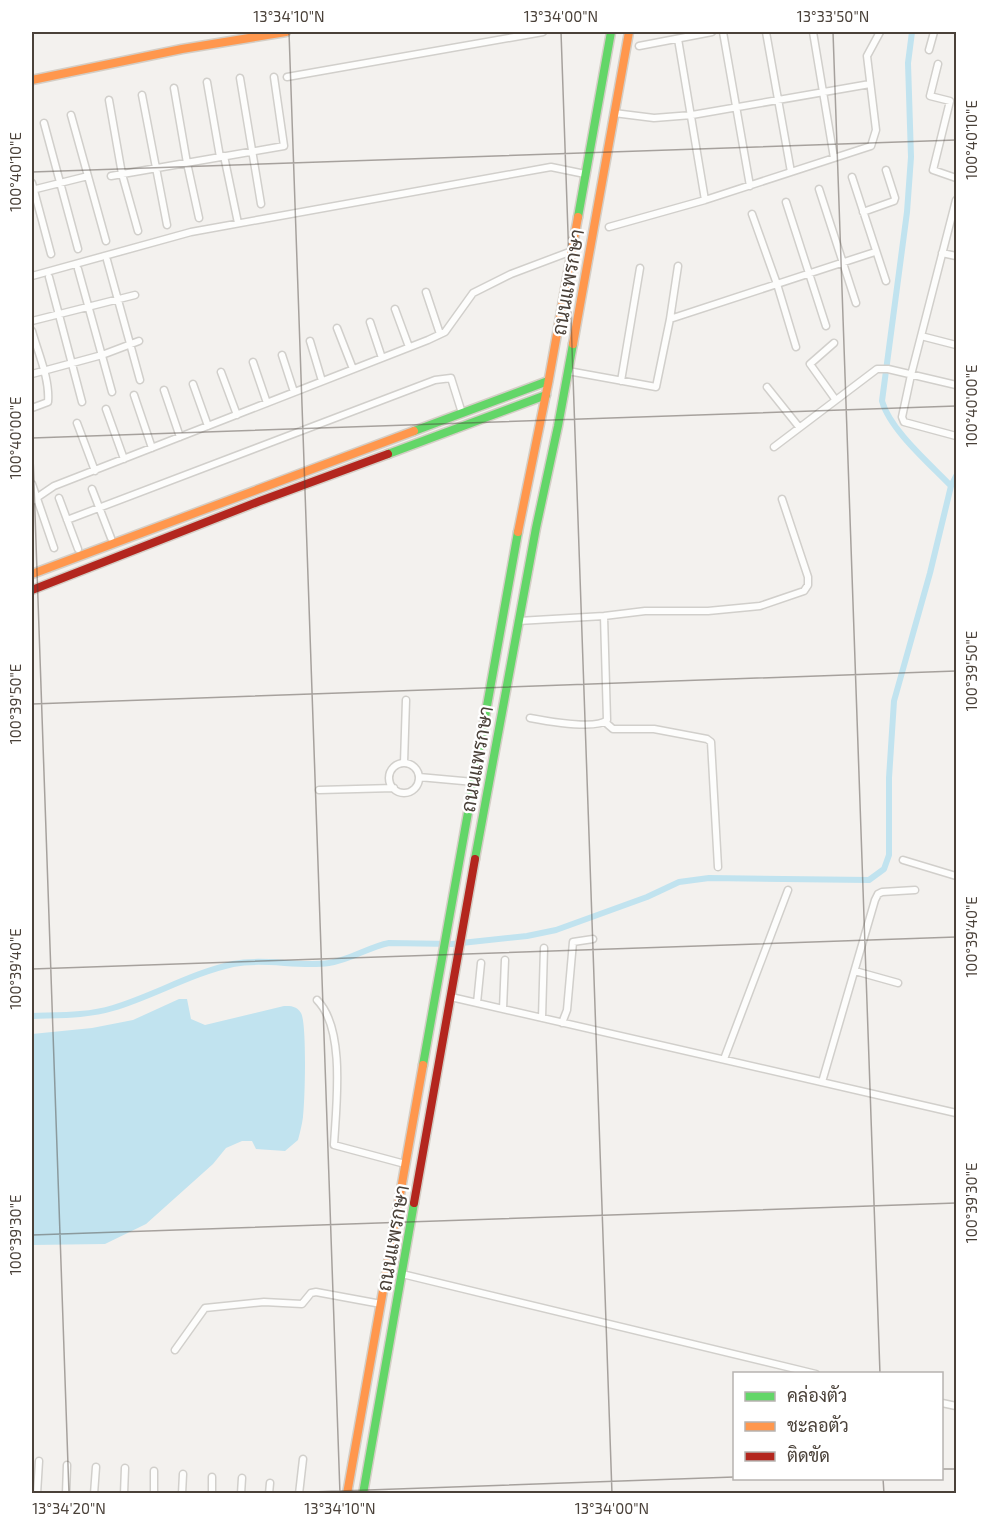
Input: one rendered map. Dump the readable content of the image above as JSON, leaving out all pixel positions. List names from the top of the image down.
{
  "streets": {
    "main road": ["ถนนแพรกษา"]
  },
  "legend": ["คล่องตัว", "ชะลอตัว", "ติดขัด"],
  "coordinates": [
    "13°34'10\"N",
    "13°34'00\"N",
    "13°33'50\"N",
    "100°40'10\"E",
    "100°40'00\"E",
    "100°39'50\"E",
    "100°39'40\"E",
    "100°39'30\"E",
    "13°34'20\"N"
  ]
}
